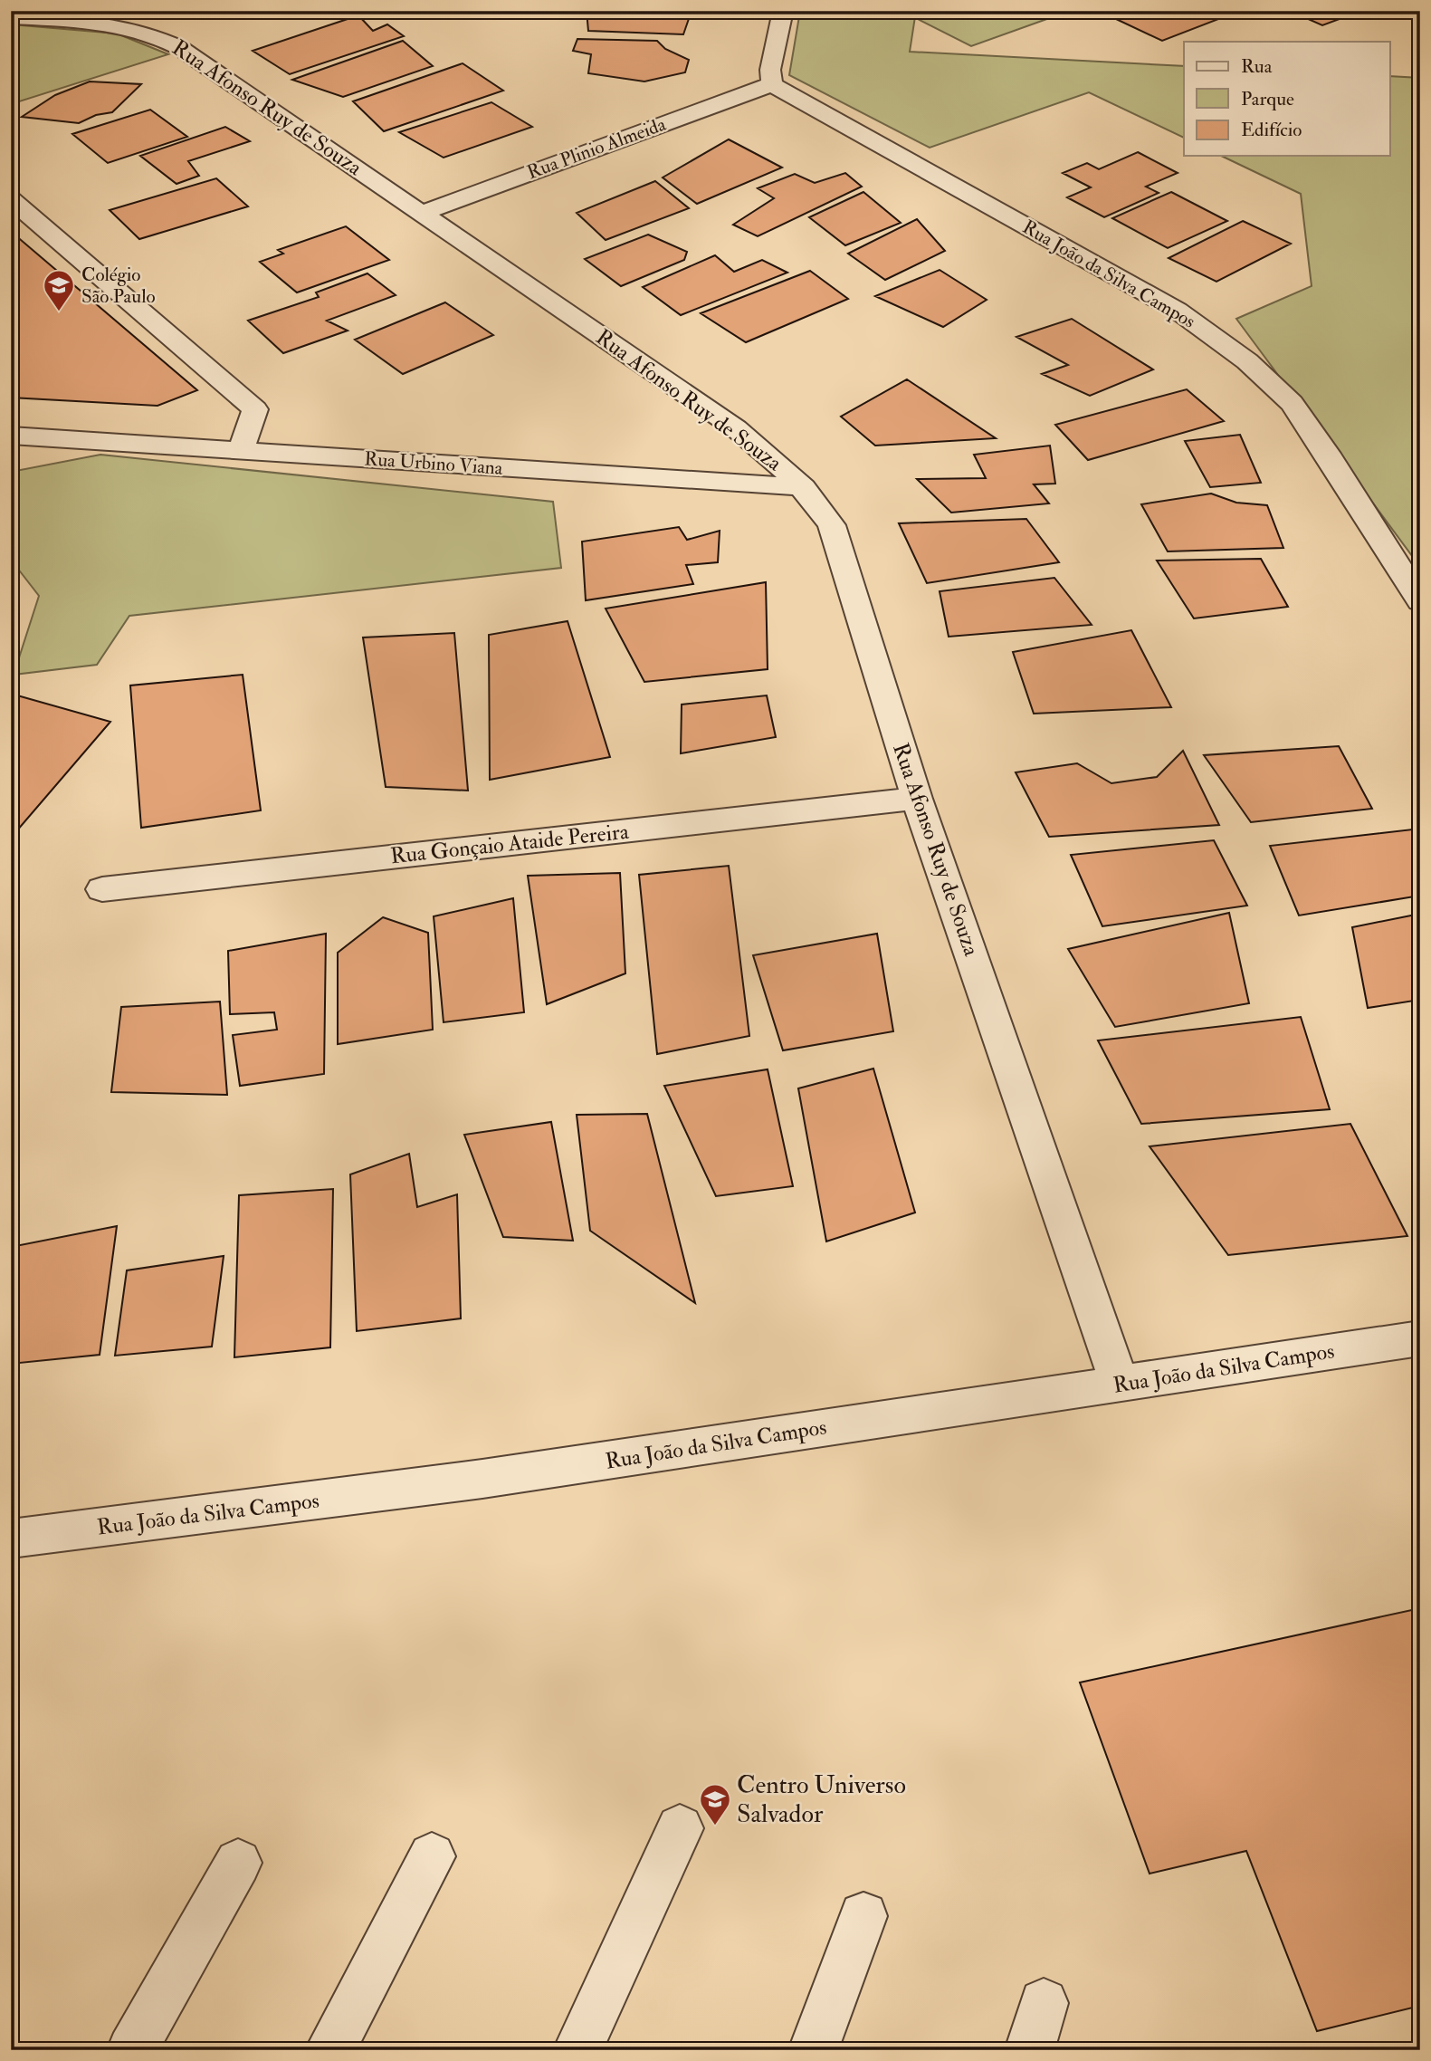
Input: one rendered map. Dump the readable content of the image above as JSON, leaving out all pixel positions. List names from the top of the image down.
{
  "streets": {
    "street": [
      "Rua Afonso Ruy de Souza",
      "Rua Plinio Almeida",
      "Rua João da Silva Campos",
      "Rua Urbino Viana",
      "Rua Gonçaio Ataide Pereira"
    ]
  },
  "crossings": [
    ["Rua Afonso Ruy de Souza", "Rua Plinio Almeida"],
    ["Rua Afonso Ruy de Souza", "Rua João da Silva Campos"],
    ["Rua Afonso Ruy de Souza", "Rua Urbino Viana"],
    ["Rua Afonso Ruy de Souza", "Rua Gonçaio Ataide Pereira"],
    ["Rua Plinio Almeida", "Rua João da Silva Campos"]
  ],
  "places": {
    "school or university": ["Colégio São Paulo", "Centro Universo Salvador"]
  },
  "legend": ["Rua", "Parque", "Edifício"]
}
